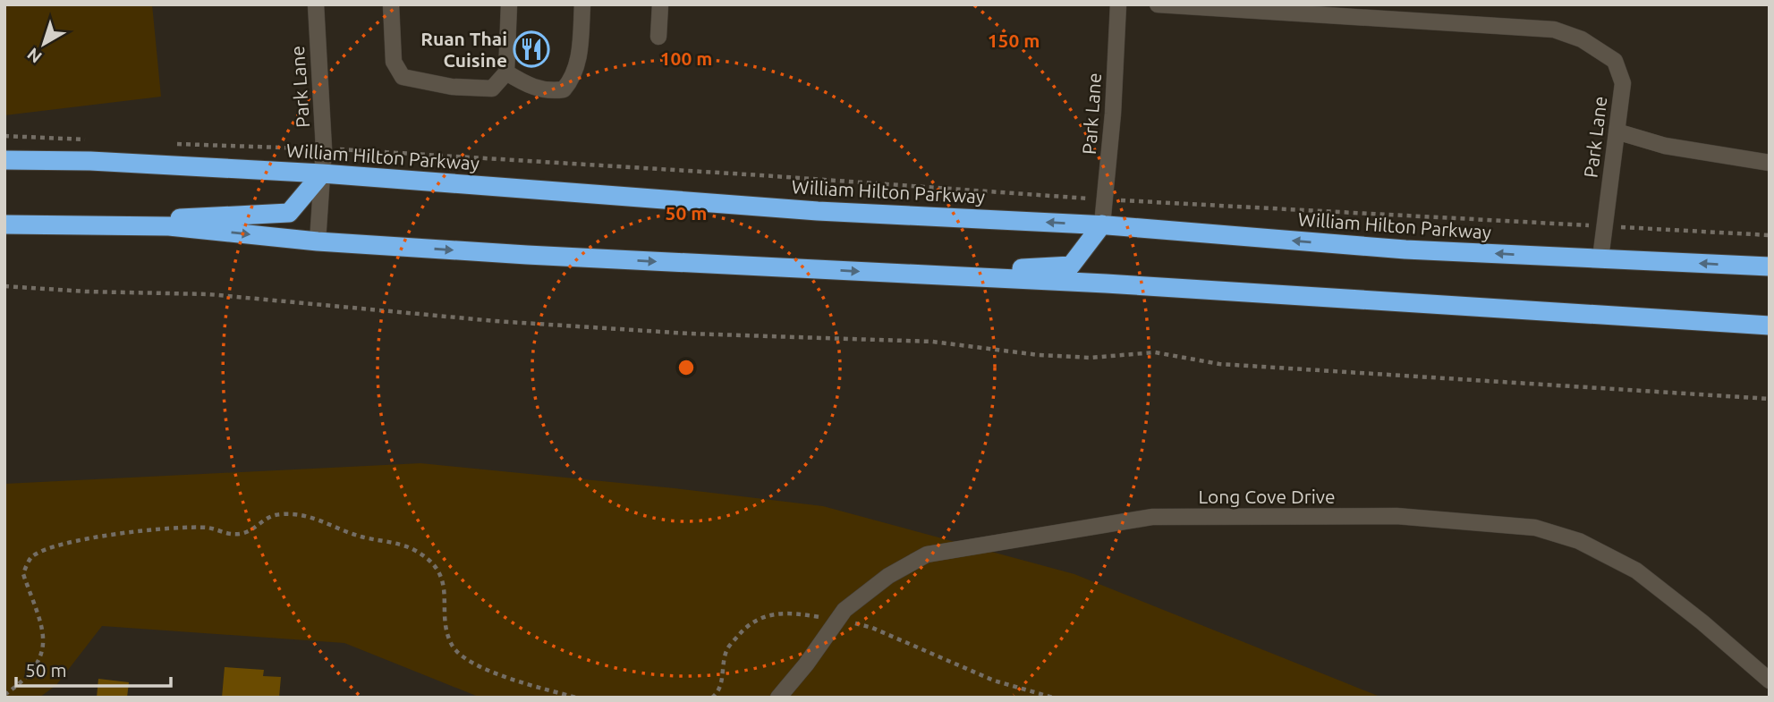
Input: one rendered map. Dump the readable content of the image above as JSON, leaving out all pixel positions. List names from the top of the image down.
{
  "streets": {
    "highway": ["William Hilton Parkway"],
    "street": ["Park Lane", "Long Cove Drive"]
  },
  "crossings": [
    ["Park Lane", "William Hilton Parkway"]
  ],
  "places": {
    "restaurant": ["Ruan Thai Cuisine"]
  },
  "scale_bar": "50 m",
  "north": "bottom left",
  "rings": ["150 m", "100 m", "50 m"]
}
